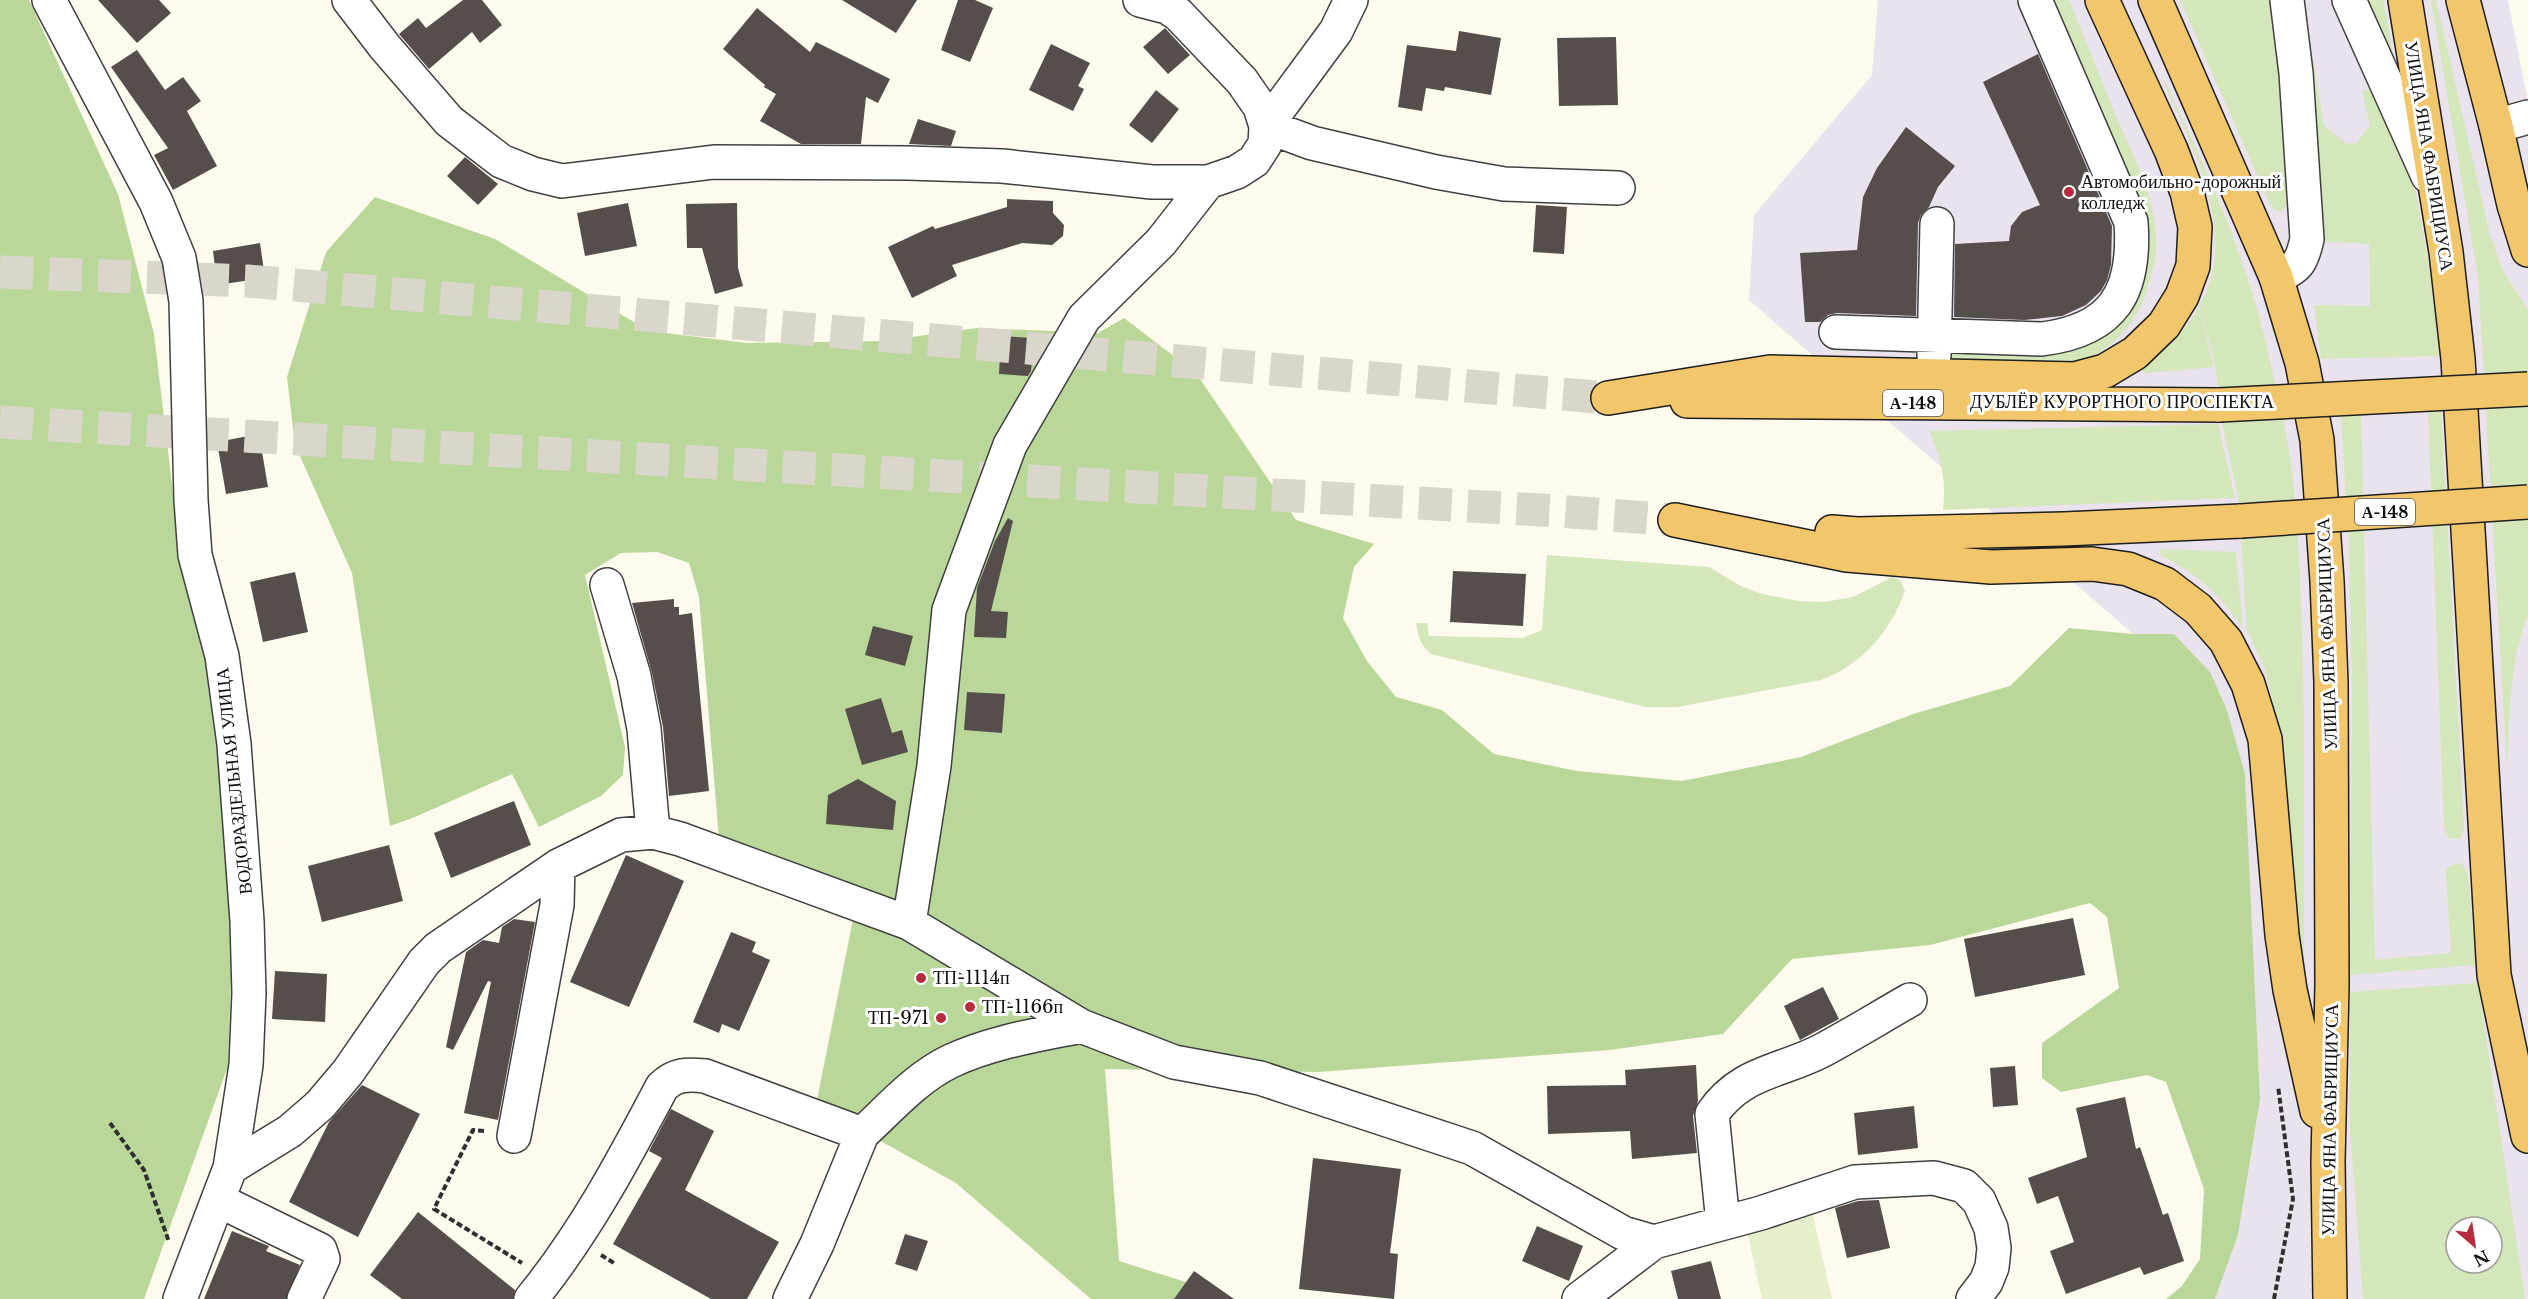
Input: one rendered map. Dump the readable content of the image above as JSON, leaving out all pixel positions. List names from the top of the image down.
{
  "streets": {
    "main road": ["УЛИЦА ЯНА ФАБРИЦИУСА", "ДУБЛЁР КУРОРТНОГО ПРОСПЕКТА", "А-148"],
    "street": ["ВОДОРАЗДЕЛЬНАЯ УЛИЦА"]
  },
  "crossings": [
    ["УЛИЦА ЯНА ФАБРИЦИУСА", "А-148"],
    ["ДУБЛЁР КУРОРТНОГО ПРОСПЕКТА", "А-148"]
  ],
  "places": [
    "Автомобильно-дорожный колледж",
    "ТП-1114п",
    "ТП-1166п",
    "ТП-971"
  ],
  "north": "bottom right"
}
